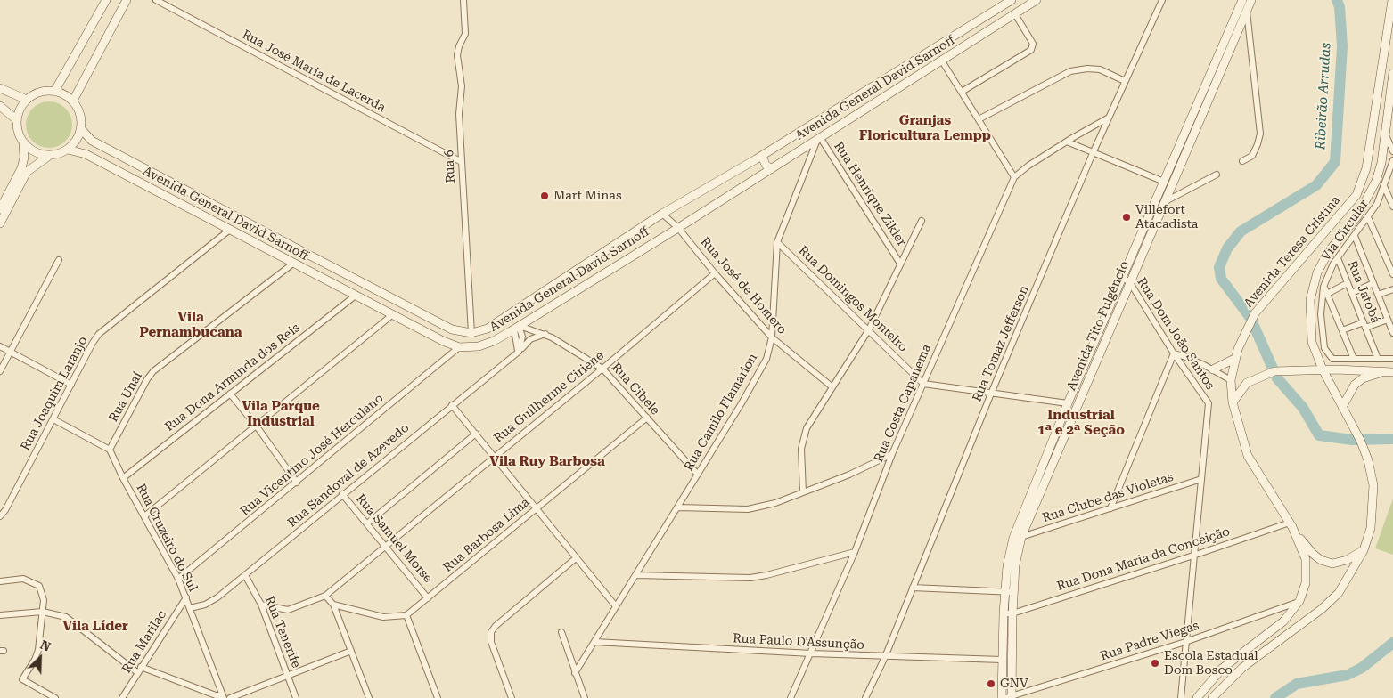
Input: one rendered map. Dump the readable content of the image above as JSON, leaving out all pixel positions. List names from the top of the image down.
{
  "streets": {
    "street": [
      "Rua José Maria de Lacerda",
      "Avenida General David Sarnoff",
      "Rua 6",
      "Rua Henrique Zikler",
      "Via Circular",
      "Avenida Teresa Cristina",
      "Rua José de Homero",
      "Rua Jatobá",
      "Rua Domingos Monteiro",
      "Avenida Tito Fulgêncio",
      "Rua Dom João Santos",
      "Rua Tomaz Jefferson",
      "Rua Dona Arminda dos Reis",
      "Rua Cibele",
      "Rua Joaquim Laranjo",
      "Rua Unaí",
      "Rua Guilherme Ciriene",
      "Rua Costa Capanema",
      "Rua Camilo Flamarion",
      "Rua Vicentino José Herculano",
      "Rua Sandoval de Azevedo",
      "Rua Clube das Violetas",
      "Rua Barbosa Lima",
      "Rua Cruzeiro do Sul",
      "Rua Samuel Morse",
      "Rua Dona Maria da Conceição",
      "Rua Tenerife",
      "Rua Padre Viegas",
      "Rua Marilac",
      "Rua Paulo D'Assunção"
    ]
  },
  "crossings": [
    ["Rua José Maria de Lacerda", "Rua 6"],
    ["Avenida General David Sarnoff", "Rua 6"],
    ["Avenida General David Sarnoff", "Rua Henrique Zikler"],
    ["Avenida General David Sarnoff", "Rua José de Homero"],
    ["Avenida General David Sarnoff", "Rua Dona Arminda dos Reis"],
    ["Avenida General David Sarnoff", "Rua Cibele"],
    ["Avenida General David Sarnoff", "Rua Joaquim Laranjo"],
    ["Avenida General David Sarnoff", "Rua Unaí"],
    ["Avenida General David Sarnoff", "Rua Camilo Flamarion"],
    ["Avenida General David Sarnoff", "Rua Vicentino José Herculano"],
    ["Rua Henrique Zikler", "Rua Camilo Flamarion"],
    ["Via Circular", "Rua Jatobá"],
    ["Avenida Teresa Cristina", "Rua Dona Maria da Conceição"],
    ["Avenida Teresa Cristina", "Rua Padre Viegas"],
    ["Rua José de Homero", "Rua Guilherme Ciriene"],
    ["Rua José de Homero", "Rua Camilo Flamarion"],
    ["Rua Domingos Monteiro", "Rua Costa Capanema"],
    ["Rua Domingos Monteiro", "Rua Camilo Flamarion"],
    ["Avenida Tito Fulgêncio", "Rua Dom João Santos"],
    ["Avenida Tito Fulgêncio", "Rua Clube das Violetas"],
    ["Avenida Tito Fulgêncio", "Rua Dona Maria da Conceição"],
    ["Avenida Tito Fulgêncio", "Rua Padre Viegas"],
    ["Avenida Tito Fulgêncio", "Rua Paulo D'Assunção"],
    ["Rua Dom João Santos", "Rua Clube das Violetas"],
    ["Rua Tomaz Jefferson", "Rua Costa Capanema"],
    ["Rua Tomaz Jefferson", "Rua Paulo D'Assunção"],
    ["Rua Dona Arminda dos Reis", "Rua Cruzeiro do Sul"],
    ["Rua Cibele", "Rua Guilherme Ciriene"],
    ["Rua Cibele", "Rua Camilo Flamarion"],
    ["Rua Cibele", "Rua Sandoval de Azevedo"],
    ["Rua Cibele", "Rua Barbosa Lima"],
    ["Rua Unaí", "Rua Cruzeiro do Sul"],
    ["Rua Guilherme Ciriene", "Rua Samuel Morse"],
    ["Rua Guilherme Ciriene", "Rua Tenerife"],
    ["Rua Costa Capanema", "Rua Paulo D'Assunção"],
    ["Rua Camilo Flamarion", "Rua Paulo D'Assunção"],
    ["Rua Vicentino José Herculano", "Rua Cruzeiro do Sul"],
    ["Rua Sandoval de Azevedo", "Rua Cruzeiro do Sul"],
    ["Rua Sandoval de Azevedo", "Rua Samuel Morse"],
    ["Rua Sandoval de Azevedo", "Rua Tenerife"],
    ["Rua Barbosa Lima", "Rua Samuel Morse"],
    ["Rua Cruzeiro do Sul", "Rua Marilac"]
  ],
  "districts": [
    "Granjas Floricultura Lempp",
    "Vila Pernambucana",
    "Vila Parque Industrial",
    "Industrial 1ª e 2ª Seção",
    "Vila Ruy Barbosa",
    "Vila Líder"
  ],
  "water": ["Ribeirão Arrudas"],
  "places": [
    "Mart Minas",
    "Villefort Atacadista",
    "Escola Estadual Dom Bosco",
    "GNV"
  ],
  "north": "top right"
}
